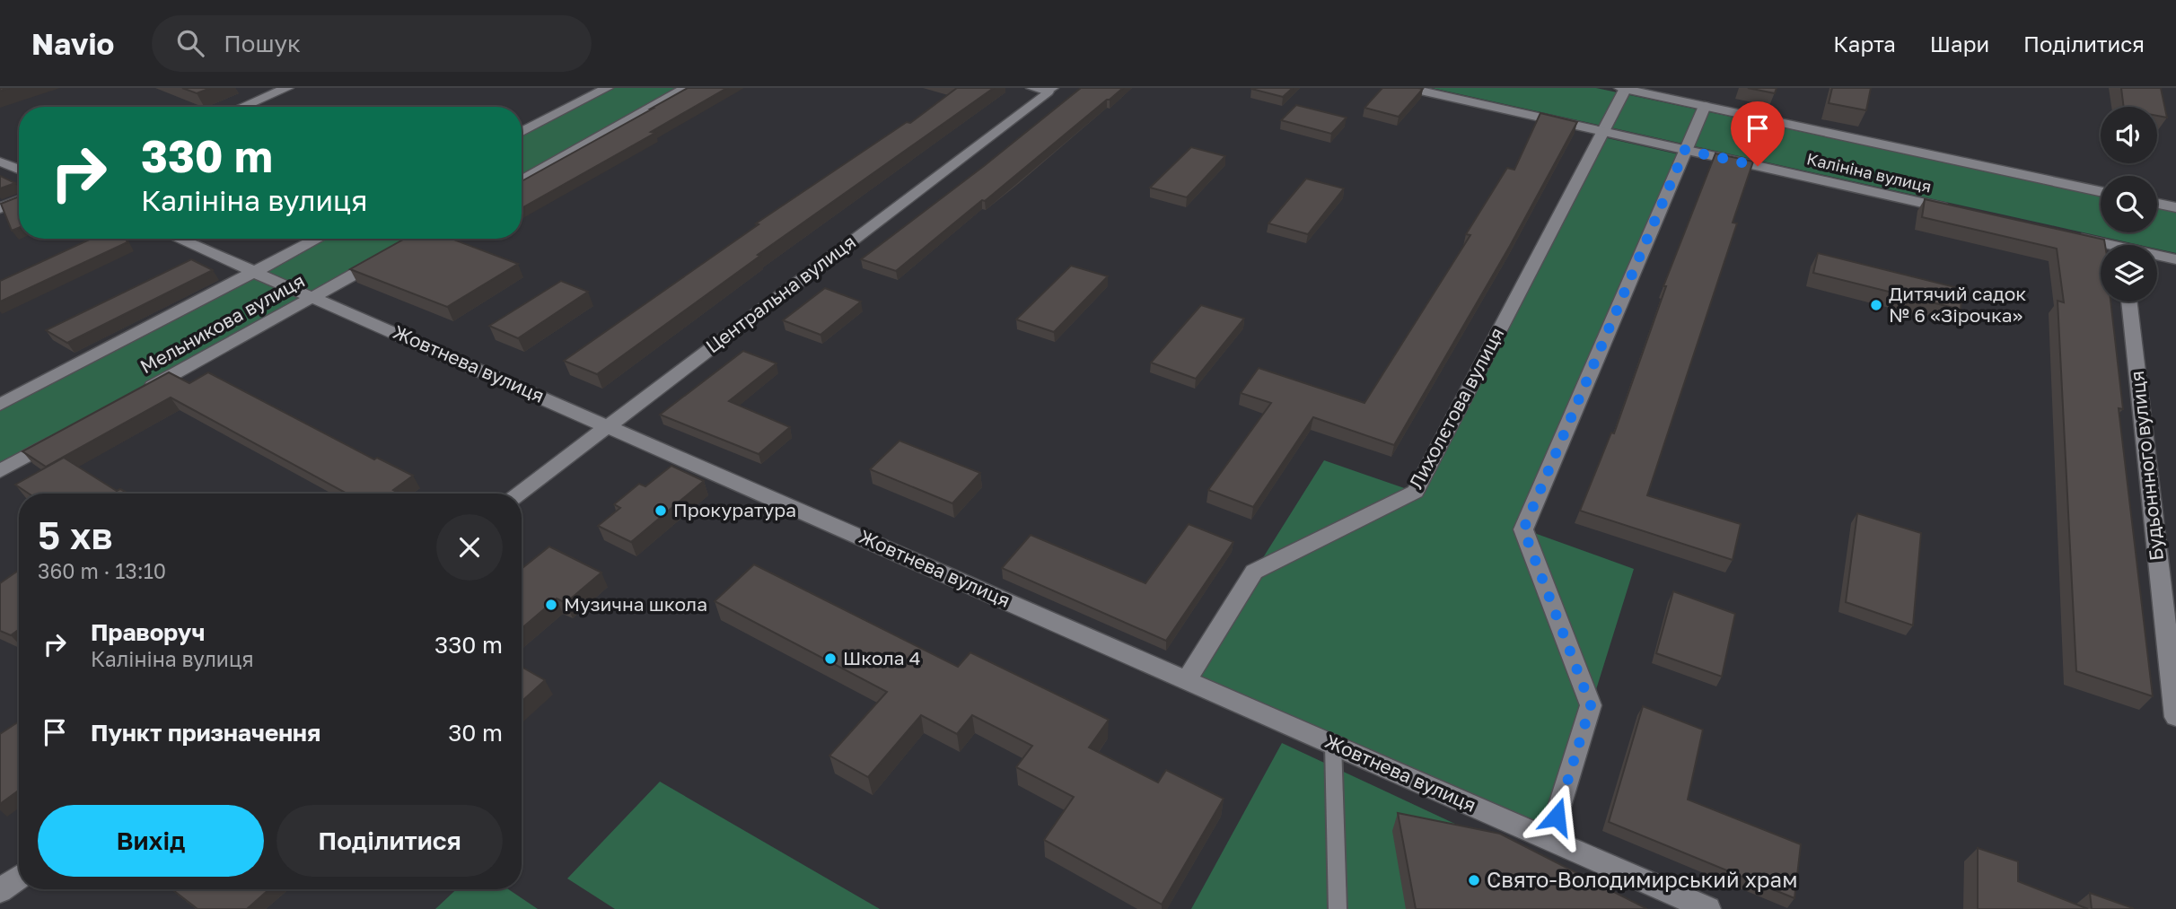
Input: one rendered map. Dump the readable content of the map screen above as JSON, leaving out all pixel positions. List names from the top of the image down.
{
  "streets": {
    "street": [
      "Калініна вулиця",
      "Центральна вулиця",
      "Мельникова вулиця",
      "Жовтнева вулиця",
      "Лихолєтова вулиця",
      "Будьоннного вулиця"
    ]
  },
  "crossings": [
    ["Калініна вулиця", "Лихолєтова вулиця"],
    ["Центральна вулиця", "Жовтнева вулиця"],
    ["Мельникова вулиця", "Жовтнева вулиця"],
    ["Жовтнева вулиця", "Лихолєтова вулиця"]
  ],
  "places": [
    "Дитячий садок № 6 «Зірочка»",
    "Прокуратура",
    "Музична школа",
    "Школа 4",
    "Свято-Володимирський храм"
  ],
  "page": {
    "header": "Navio",
    "search": "Пошук",
    "nav": ["Карта", "Шари", "Поділитися"],
    "turn": ["330 m", "Калініна вулиця"],
    "heading": ["5 хв", "360 m · 13:10"],
    "list": [
      {
        "name": "Праворуч",
        "note": "Калініна вулиця",
        "value": "330 m"
      },
      {
        "name": "Пункт призначення",
        "value": "30 m"
      }
    ],
    "buttons": ["Вихід", "Поділитися"]
  }
}
